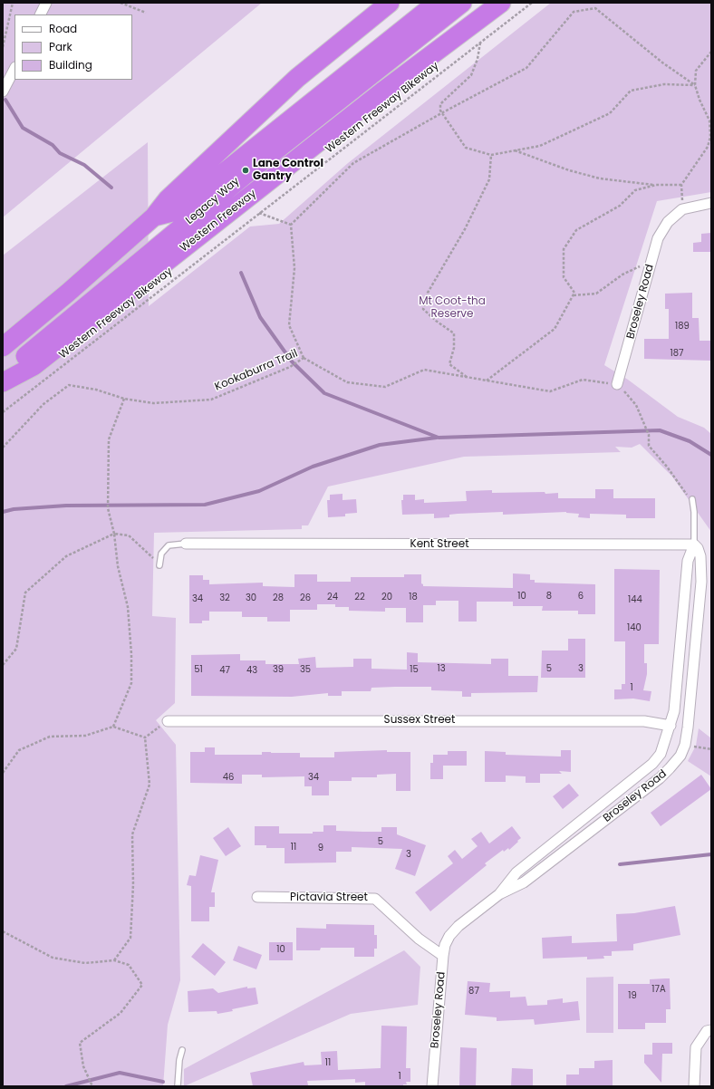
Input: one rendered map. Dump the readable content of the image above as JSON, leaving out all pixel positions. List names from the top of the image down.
{
  "streets": {
    "highway": ["Legacy Way", "Western Freeway"],
    "street": [
      "Broseley Road",
      "Kent Street",
      "Sussex Street",
      "Pictavia Street"
    ],
    "path": ["Western Freeway Bikeway", "Kookaburra Trail"]
  },
  "crossings": [
    ["Legacy Way", "Western Freeway"],
    ["Broseley Road", "Kookaburra Trail"],
    ["Broseley Road", "Kent Street"],
    ["Broseley Road", "Sussex Street"],
    ["Broseley Road", "Pictavia Street"]
  ],
  "parks": ["Mt Coot-tha Reserve"],
  "places": ["Lane Control Gantry"],
  "house_numbers": [
    "189",
    "187",
    "10",
    "8",
    "6",
    "24",
    "22",
    "20",
    "18",
    "32",
    "30",
    "28",
    "26",
    "34",
    "144",
    "140",
    "13",
    "5",
    "3",
    "51",
    "39",
    "35",
    "15",
    "47",
    "43",
    "1",
    "46",
    "34",
    "5",
    "11",
    "9",
    "3",
    "10",
    "17A",
    "87",
    "19",
    "11",
    "1"
  ],
  "legend": ["Road", "Park", "Building"]
}
